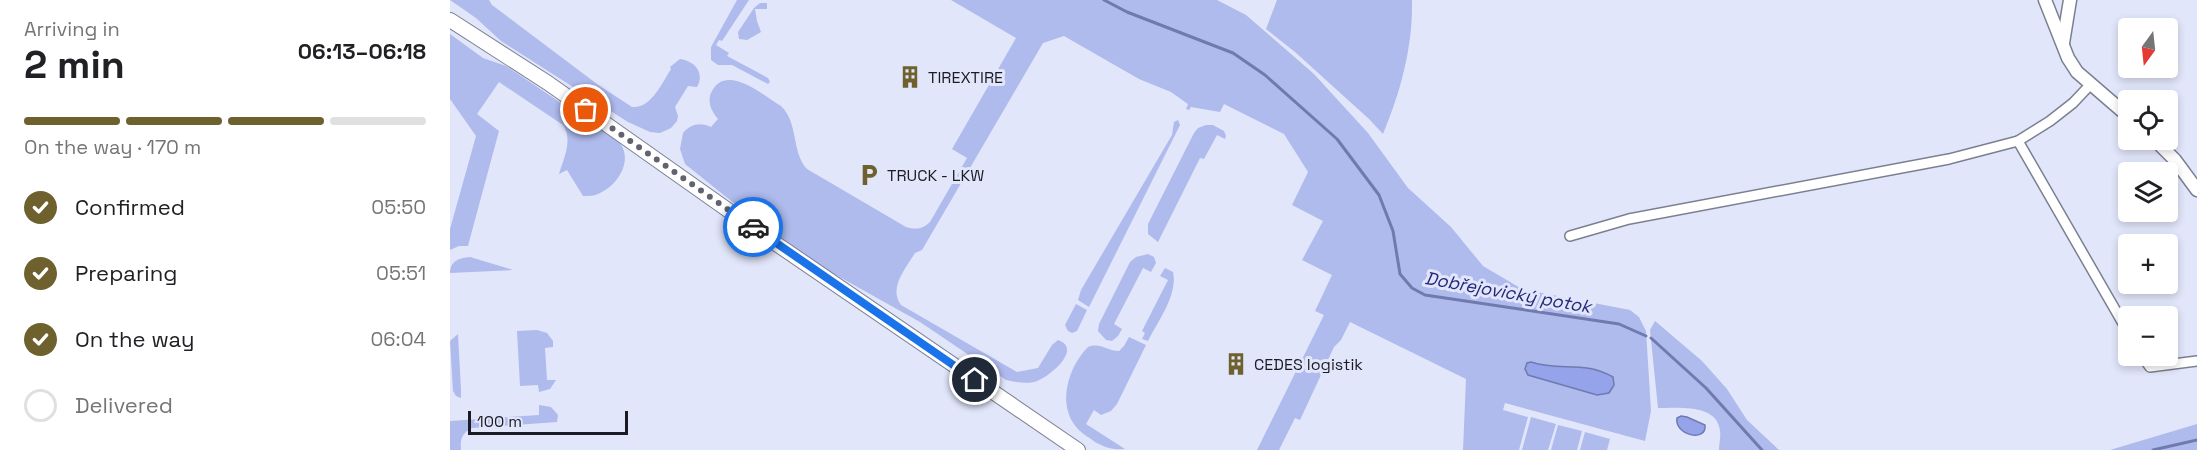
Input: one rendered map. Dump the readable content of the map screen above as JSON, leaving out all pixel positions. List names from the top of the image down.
{
  "water": ["Dobřejovický potok"],
  "places": {
    "building": ["TIREXTIRE", "CEDES logistik"],
    "parking": ["TRUCK - LKW"]
  },
  "scale_bar": "100 m",
  "north": "bottom",
  "page": {
    "heading": ["2 min", "Arriving in", "06:13–06:18"],
    "map_buttons": ["+", "−"],
    "bar": "On the way · 170 m",
    "list": [
      ["Confirmed", "05:50"],
      ["Preparing", "05:51"],
      ["On the way", "06:04"],
      "Delivered"
    ],
    "scale": "100 m"
  }
}
